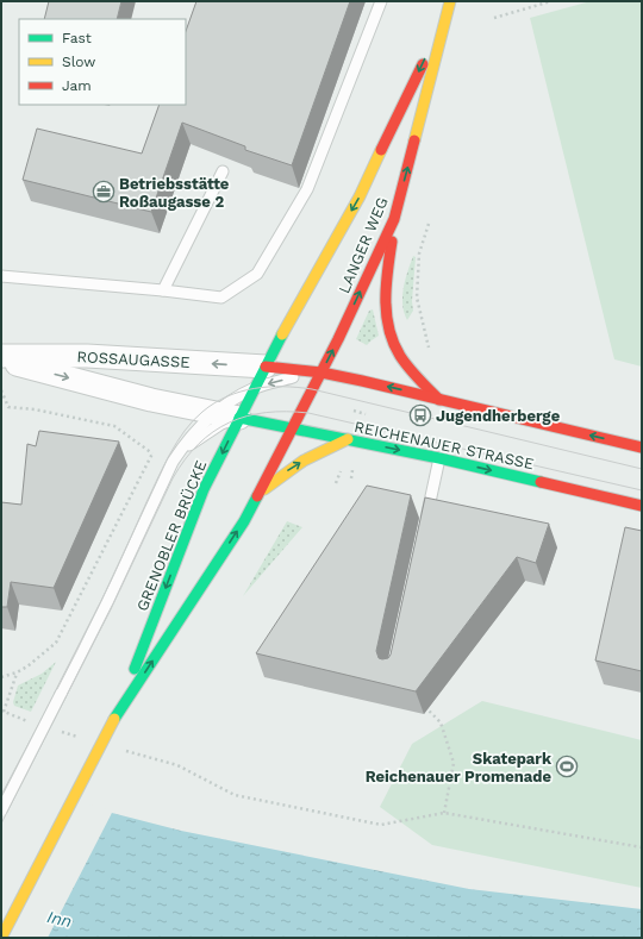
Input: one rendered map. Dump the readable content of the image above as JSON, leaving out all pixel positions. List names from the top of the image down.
{
  "streets": {
    "main road": ["LANGER WEG", "REICHENAUER STRASSE", "GRENOBLER BRÜCKE"],
    "street": ["ROSSAUGASSE"]
  },
  "crossings": [
    ["LANGER WEG", "ROSSAUGASSE"],
    ["LANGER WEG", "REICHENAUER STRASSE"],
    ["LANGER WEG", "GRENOBLER BRÜCKE"],
    ["ROSSAUGASSE", "REICHENAUER STRASSE"],
    ["ROSSAUGASSE", "GRENOBLER BRÜCKE"],
    ["REICHENAUER STRASSE", "GRENOBLER BRÜCKE"]
  ],
  "water": ["Inn"],
  "places": {
    "office": ["Betriebsstätte Roßaugasse 2"],
    "bus stop": ["Jugendherberge"],
    "sports": ["Skatepark Reichenauer Promenade"]
  },
  "legend": ["Fast", "Slow", "Jam"]
}
